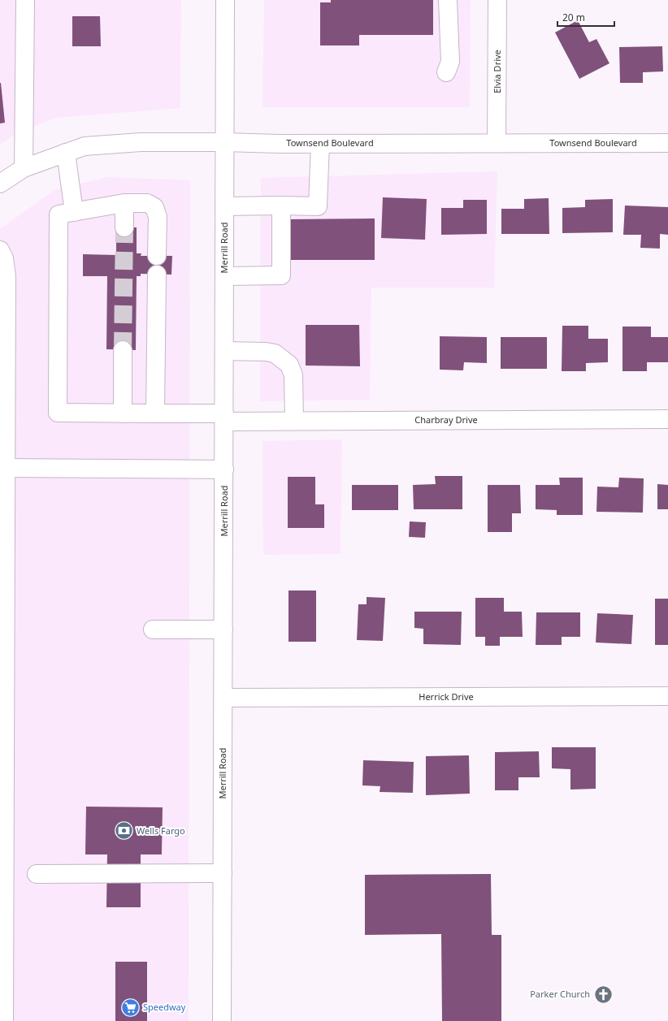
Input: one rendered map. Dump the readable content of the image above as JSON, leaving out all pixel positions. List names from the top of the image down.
{
  "streets": {
    "street": [
      "Elvia Drive",
      "Townsend Boulevard",
      "Merrill Road",
      "Charbray Drive",
      "Herrick Drive"
    ]
  },
  "crossings": [
    ["Elvia Drive", "Townsend Boulevard"],
    ["Townsend Boulevard", "Merrill Road"],
    ["Merrill Road", "Charbray Drive"],
    ["Merrill Road", "Herrick Drive"]
  ],
  "places": {
    "bank": ["Wells Fargo"],
    "church": ["Parker Church"],
    "supermarket": ["Speedway"]
  },
  "scale_bar": "20 m"
}
